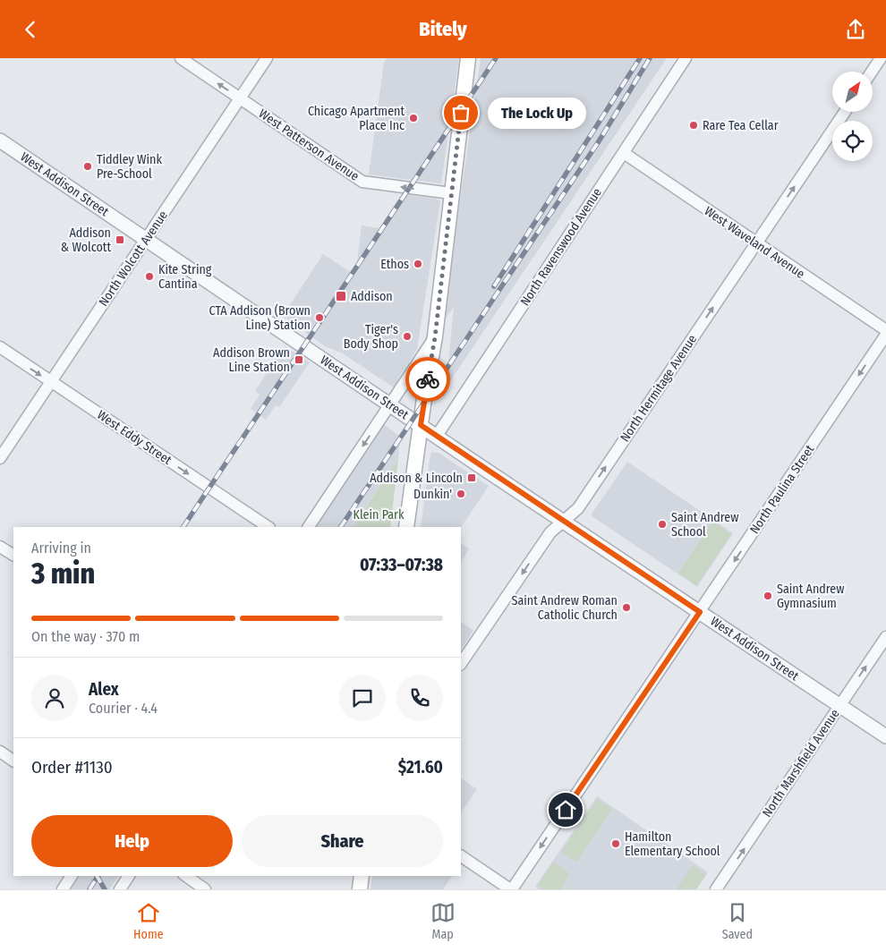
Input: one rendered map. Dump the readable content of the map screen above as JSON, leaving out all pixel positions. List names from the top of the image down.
{
  "streets": {
    "street": [
      "West Patterson Avenue",
      "West Addison Street",
      "West Waveland Avenue",
      "North Ravenswood Avenue",
      "North Wolcott Avenue",
      "North Hermitage Avenue",
      "West Eddy Street",
      "North Paulina Street",
      "North Marshfield Avenue"
    ]
  },
  "crossings": [
    ["West Patterson Avenue", "North Wolcott Avenue"],
    ["West Addison Street", "North Ravenswood Avenue"],
    ["West Addison Street", "North Wolcott Avenue"],
    ["West Addison Street", "North Hermitage Avenue"],
    ["West Addison Street", "North Paulina Street"],
    ["West Addison Street", "North Marshfield Avenue"],
    ["West Waveland Avenue", "North Ravenswood Avenue"],
    ["West Waveland Avenue", "North Hermitage Avenue"],
    ["North Wolcott Avenue", "West Eddy Street"]
  ],
  "one_way": [
    "West Patterson Avenue",
    "West Eddy Street",
    "North Paulina Street",
    "North Marshfield Avenue"
  ],
  "parks": ["Klein Park"],
  "places": {
    "other": [
      "The Lock Up",
      "Chicago Apartment Place Inc",
      "Rare Tea Cellar",
      "Tiddley Wink Pre-School",
      "Ethos",
      "Kite String Cantina",
      "CTA Addison (Brown Line) Station",
      "Tiger's Body Shop",
      "Dunkin'",
      "Saint Andrew School",
      "Saint Andrew Gymnasium",
      "Saint Andrew Roman Catholic Church",
      "Hamilton Elementary School"
    ],
    "transit": [
      "Addison & Wolcott",
      "Addison",
      "Addison Brown Line Station",
      "Addison & Lincoln"
    ]
  },
  "north": "top right",
  "page": {
    "header": "Bitely",
    "bubble": "The Lock Up",
    "heading": ["3 min", "Arriving in", "07:33–07:38"],
    "panel": [
      "Alex",
      "Courier · 4.4",
      "Order #1130",
      "$21.60"
    ],
    "bar": "On the way · 370 m",
    "buttons": ["Help", "Share"],
    "tabs": ["Home", "Map", "Saved"]
  }
}
